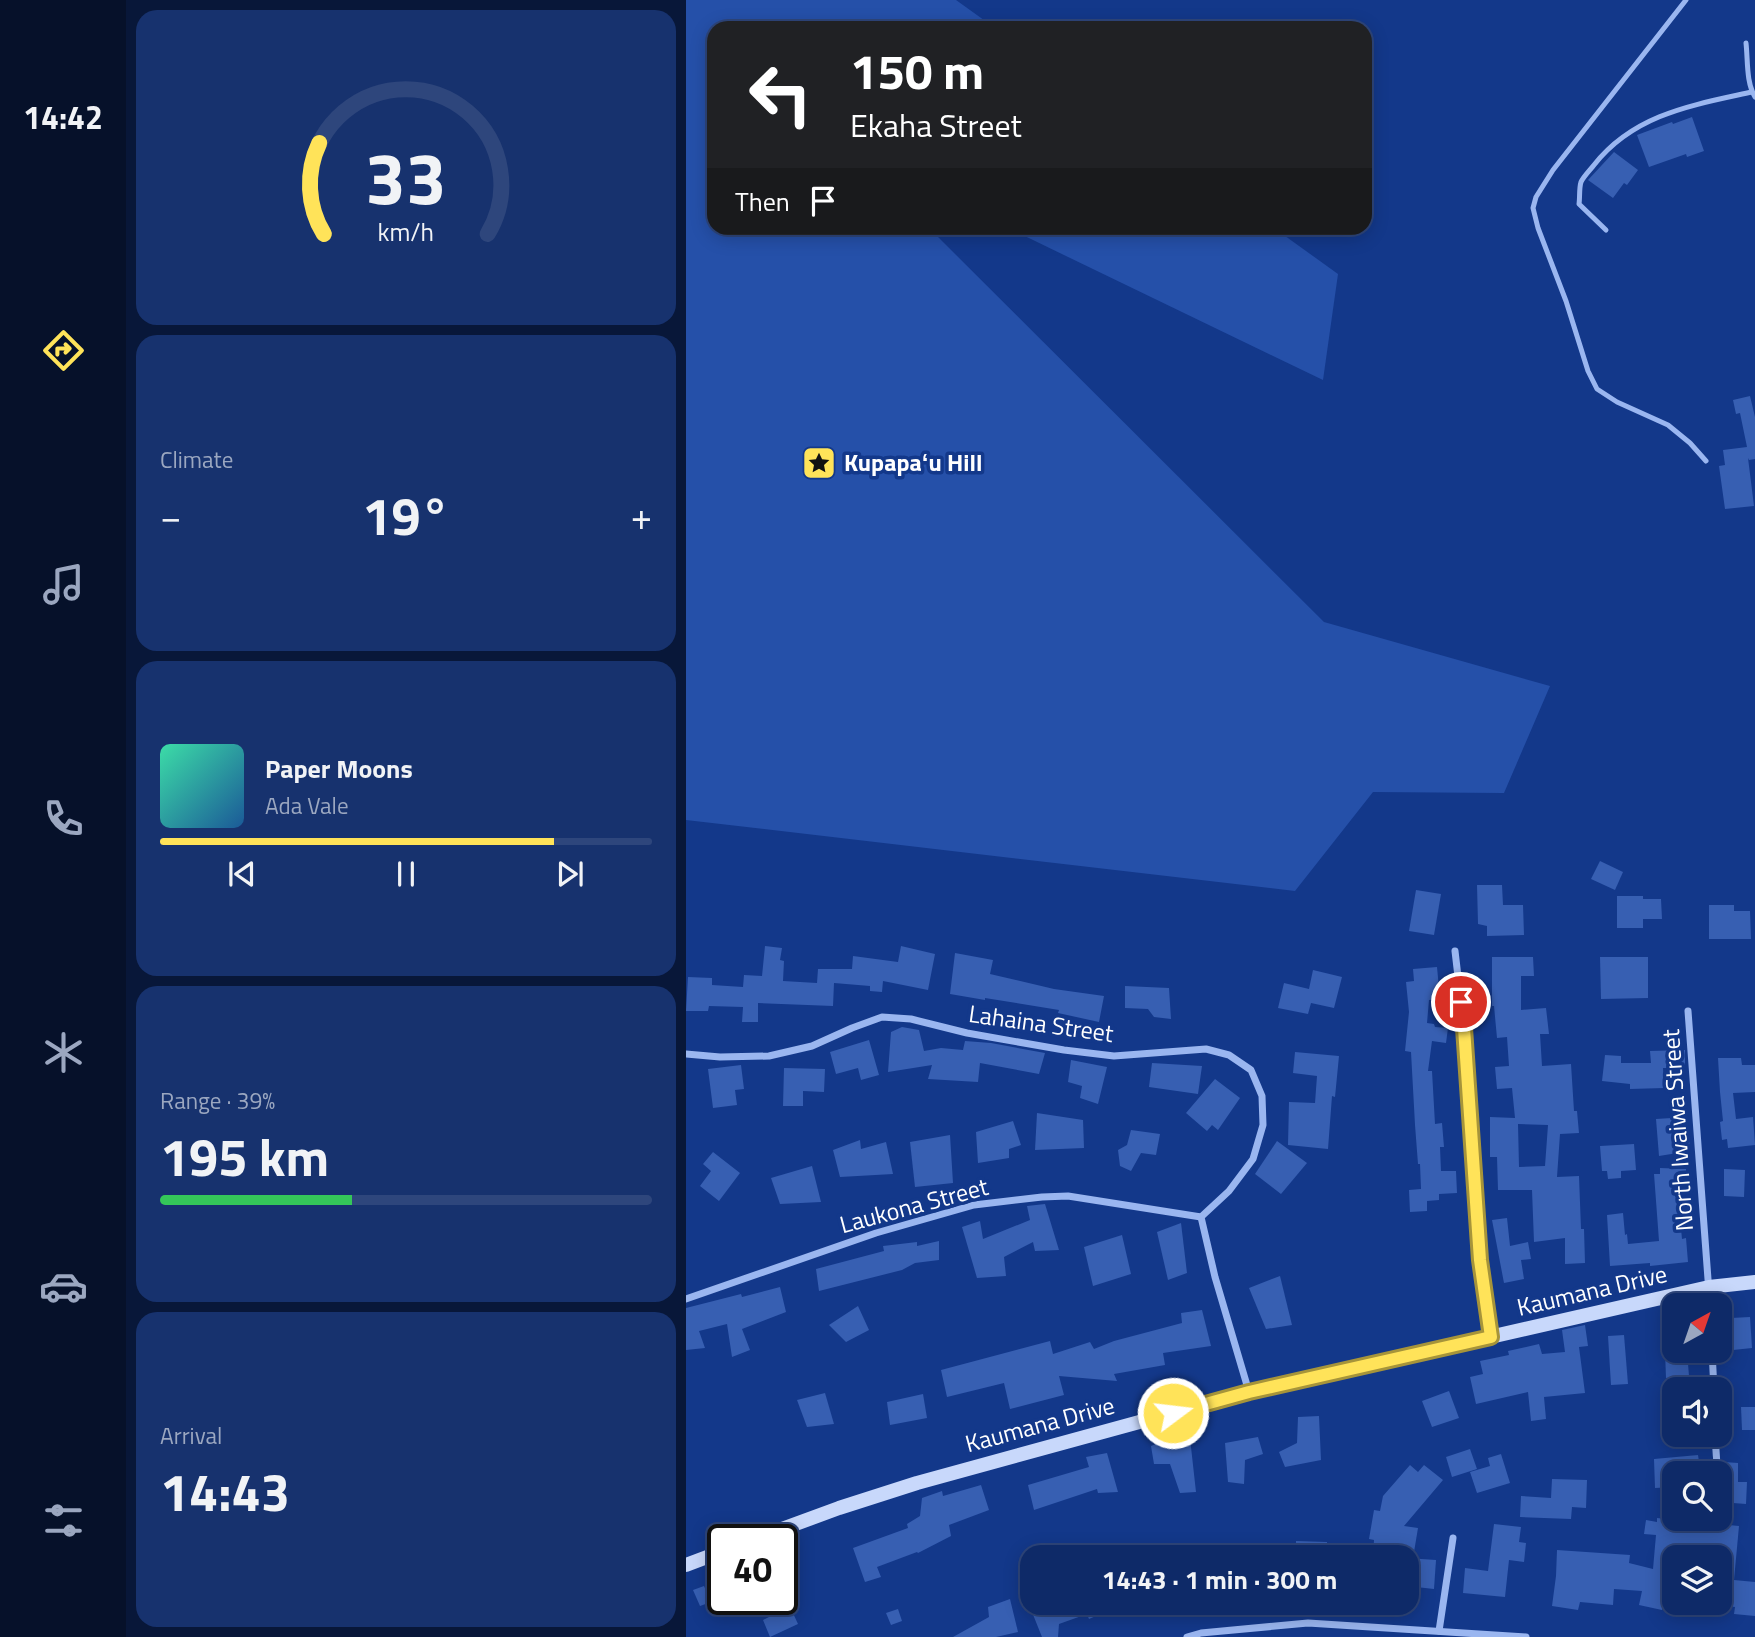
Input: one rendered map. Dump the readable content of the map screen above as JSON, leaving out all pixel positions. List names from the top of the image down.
{
  "streets": {
    "street": [
      "Lahaina Street",
      "North Iwaiwa Street",
      "Laukona Street",
      "Kaumana Drive"
    ]
  },
  "crossings": [
    ["Lahaina Street", "Laukona Street"],
    ["North Iwaiwa Street", "Kaumana Drive"]
  ],
  "places": {
    "place": ["Kupapaʻu Hill"]
  },
  "north": "top right",
  "page": {
    "tabs": "14:42",
    "turn": ["150 m", "Ekaha Street"],
    "then": "Then",
    "tile": [
      "Climate",
      ["Range · 39%", "195 km"],
      ["Arrival", "14:43"]
    ],
    "heat": ["−", "19°", "+"],
    "song": ["Paper Moons", "Ada Vale"],
    "limit": "40",
    "trip": "14:43 · 1 min · 300 m",
    "gauge": ["33", "km/h"]
  }
}
